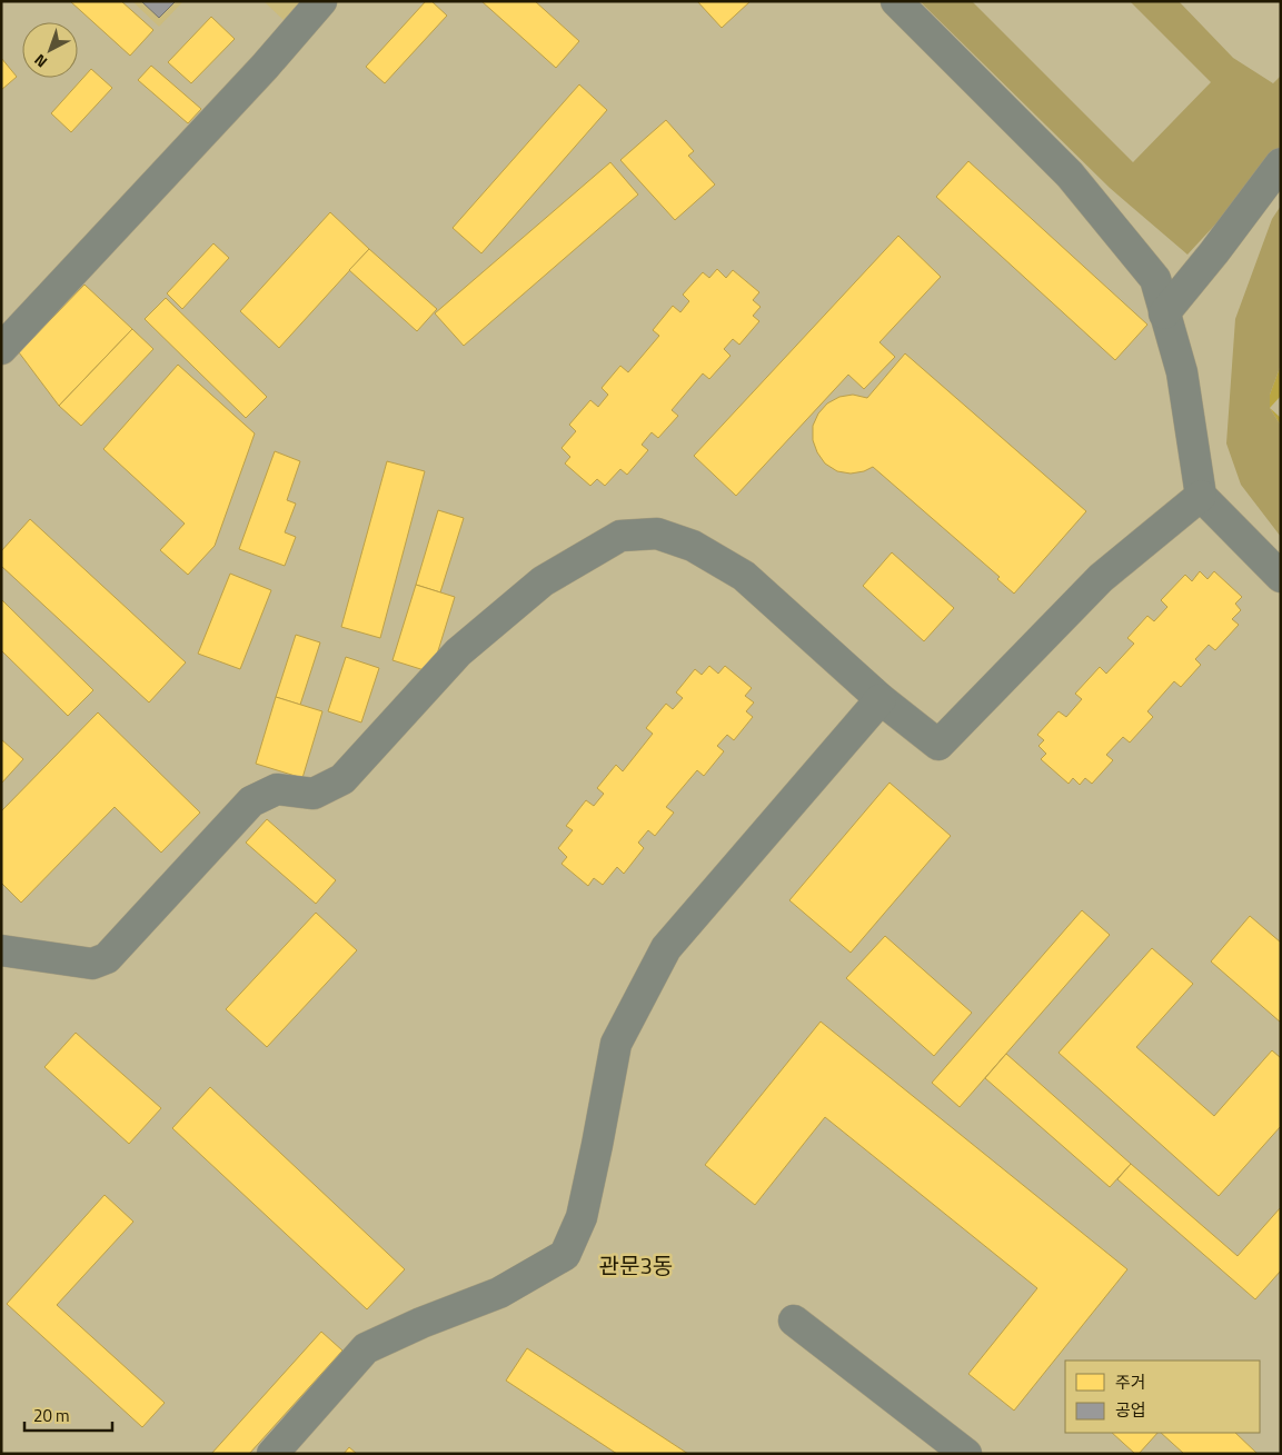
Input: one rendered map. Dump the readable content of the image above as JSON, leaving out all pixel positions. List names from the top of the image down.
{
  "districts": ["관문3동"],
  "legend": ["주거", "공업"],
  "scale_bar": "20 m",
  "north": "bottom left"
}
